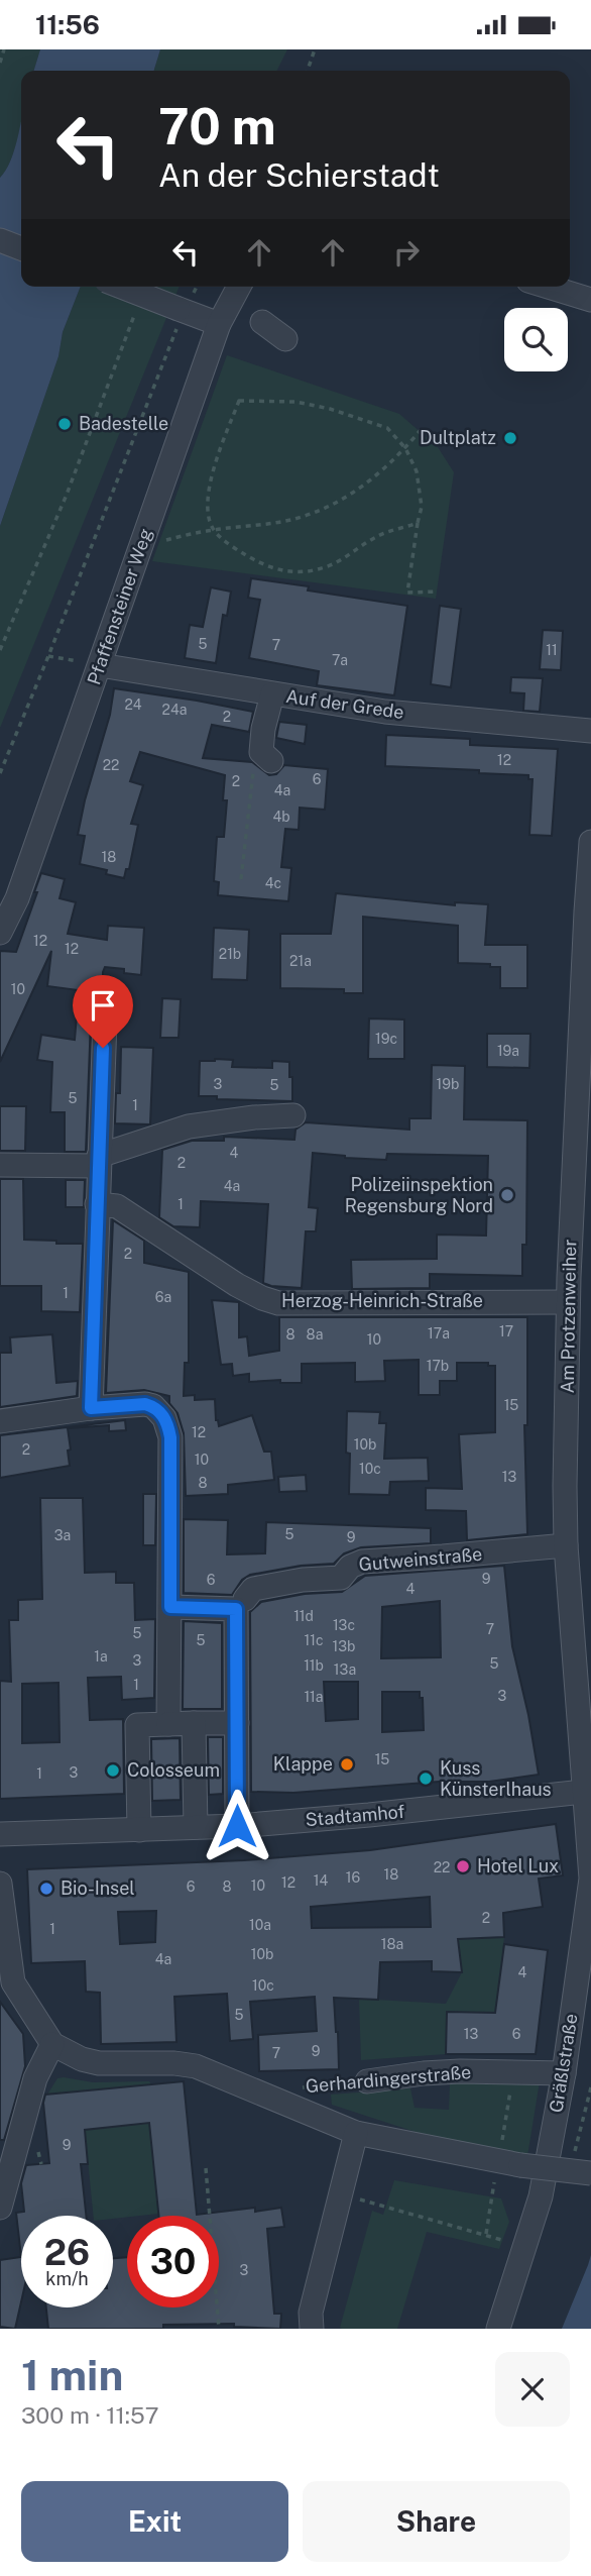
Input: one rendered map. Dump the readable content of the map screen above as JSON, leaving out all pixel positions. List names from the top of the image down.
{
  "streets": {
    "street": [
      "Pfaffensteiner Weg",
      "Auf der Grede",
      "Herzog-Heinrich-Straße",
      "Am Protzenweiher",
      "Gutweinstraße",
      "Stadtamhof",
      "Gräßlstraße",
      "Gerhardingerstraße"
    ]
  },
  "crossings": [
    ["Pfaffensteiner Weg", "Auf der Grede"],
    ["Herzog-Heinrich-Straße", "Am Protzenweiher"],
    ["Am Protzenweiher", "Gutweinstraße"],
    ["Am Protzenweiher", "Stadtamhof"],
    ["Am Protzenweiher", "Gräßlstraße"],
    ["Stadtamhof", "Gräßlstraße"],
    ["Gräßlstraße", "Gerhardingerstraße"]
  ],
  "places": [
    "Badestelle",
    "Dultplatz",
    "Polizeiinspektion Regensburg Nord",
    "Klappe",
    "Colosseum",
    "Kuss Künsterlhaus",
    "Hotel Lux",
    "Bio-Insel"
  ],
  "house_numbers": [
    "5",
    "7",
    "11",
    "7a",
    "24",
    "24a",
    "2",
    "12",
    "22",
    "6",
    "2",
    "4a",
    "4b",
    "18",
    "4c",
    "12",
    "12",
    "21b",
    "21a",
    "10",
    "19c",
    "19a",
    "3",
    "19b",
    "5",
    "5",
    "1",
    "4",
    "2",
    "4a",
    "1",
    "2",
    "1",
    "6a",
    "17",
    "17a",
    "8",
    "8a",
    "10",
    "17b",
    "15",
    "12",
    "10b",
    "2",
    "10",
    "10c",
    "13",
    "8",
    "5",
    "3a",
    "9",
    "9",
    "6",
    "4",
    "11d",
    "13c",
    "7",
    "5",
    "5",
    "11c",
    "13b",
    "1a",
    "3",
    "5",
    "11b",
    "13a",
    "1",
    "3",
    "11a",
    "15",
    "3",
    "1",
    "22",
    "18",
    "16",
    "14",
    "12",
    "10",
    "6",
    "8",
    "2",
    "10a",
    "1",
    "18a",
    "10b",
    "4a",
    "4",
    "10c",
    "5",
    "13",
    "6",
    "9",
    "7",
    "9",
    "3"
  ],
  "page": {
    "status": "11:56",
    "turn": ["70 m", "An der Schierstadt"],
    "speed": "26 km/h",
    "limit": "30",
    "heading": ["1 min", "300 m · 11:57"],
    "buttons": ["Exit", "Share"]
  }
}
